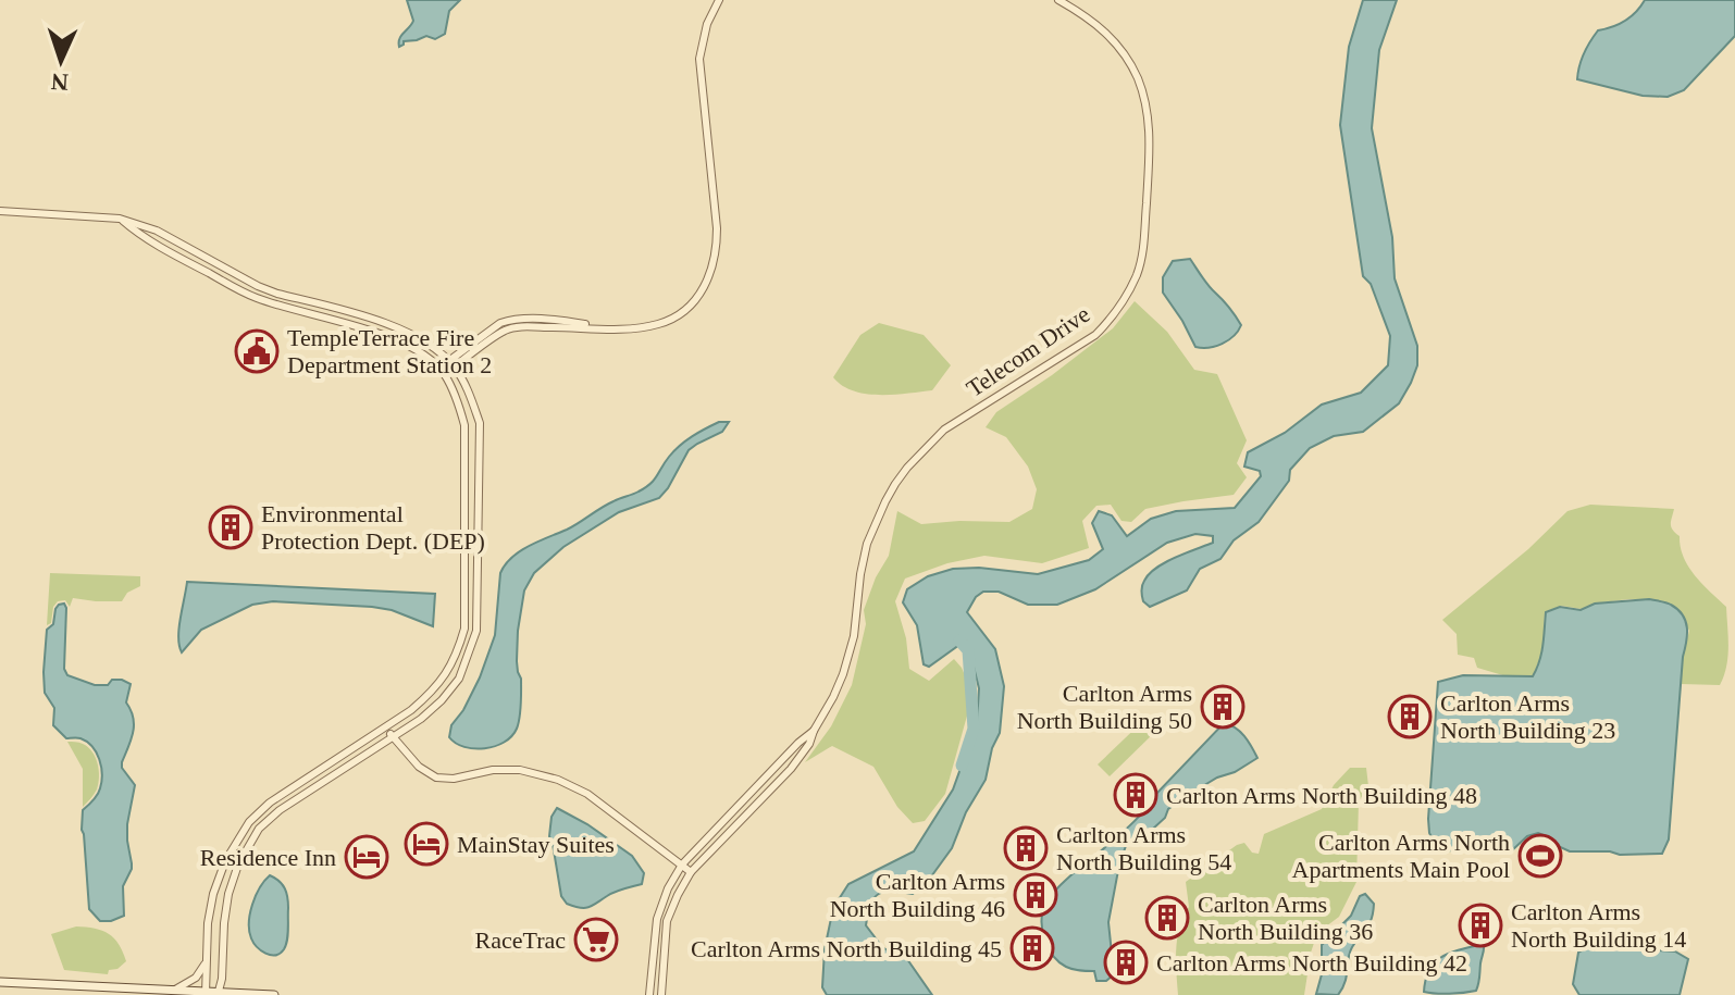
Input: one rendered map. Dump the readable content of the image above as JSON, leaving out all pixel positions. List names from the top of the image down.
{
  "streets": {
    "street": ["Telecom Drive"]
  },
  "places": {
    "public building": ["TempleTerrace Fire Department Station 2"],
    "building": [
      "Environmental Protection Dept. (DEP)",
      "Carlton Arms North Building 50",
      "Carlton Arms North Building 23",
      "Carlton Arms North Building 48",
      "Carlton Arms North Building 54",
      "Carlton Arms North Building 46",
      "Carlton Arms North Building 36",
      "Carlton Arms North Building 14",
      "Carlton Arms North Building 45",
      "Carlton Arms North Building 42"
    ],
    "hotel": ["MainStay Suites", "Residence Inn"],
    "sports": ["Carlton Arms North Apartments Main Pool"],
    "supermarket": ["RaceTrac"]
  },
  "north": "bottom"
}
